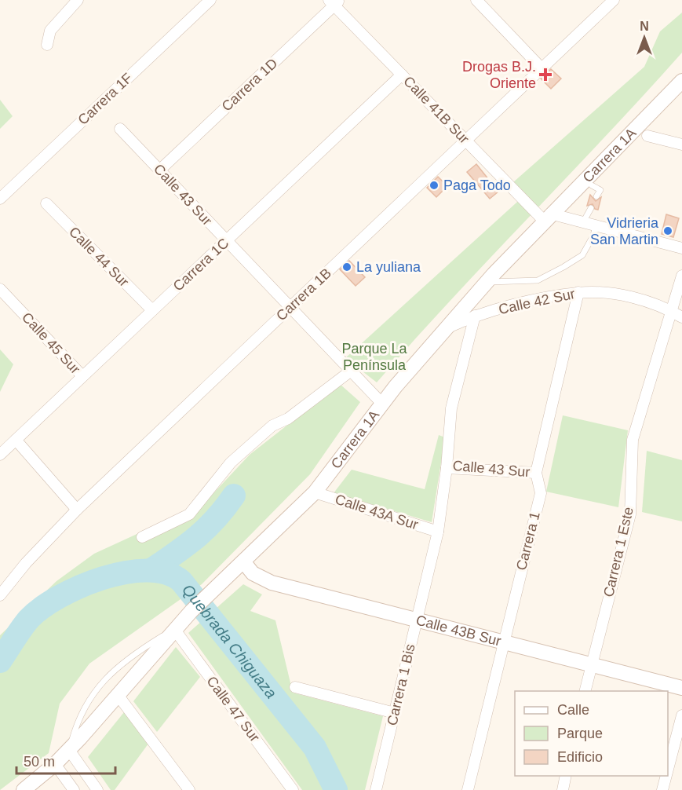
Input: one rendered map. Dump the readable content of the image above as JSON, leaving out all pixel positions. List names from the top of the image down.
{
  "streets": {
    "main road": ["Carrera 1A", "Calle 43B Sur"],
    "street": [
      "Carrera 1D",
      "Carrera 1F",
      "Calle 41B Sur",
      "Calle 43 Sur",
      "Calle 44 Sur",
      "Carrera 1C",
      "Carrera 1B",
      "Calle 42 Sur",
      "Calle 45 Sur",
      "Calle 43A Sur",
      "Carrera 1",
      "Carrera 1 Este",
      "Carrera 1 Bis",
      "Calle 47 Sur"
    ]
  },
  "crossings": [
    ["Carrera 1D", "Calle 41B Sur"],
    ["Carrera 1D", "Calle 43 Sur"],
    ["Calle 41B Sur", "Carrera 1A"],
    ["Calle 41B Sur", "Carrera 1C"],
    ["Calle 41B Sur", "Carrera 1B"],
    ["Carrera 1A", "Calle 43 Sur"],
    ["Carrera 1A", "Calle 42 Sur"],
    ["Carrera 1A", "Calle 43A Sur"],
    ["Carrera 1A", "Calle 43B Sur"],
    ["Carrera 1A", "Calle 47 Sur"],
    ["Calle 43 Sur", "Carrera 1C"],
    ["Calle 43 Sur", "Carrera 1B"],
    ["Calle 43 Sur", "Calle 42 Sur"],
    ["Calle 43 Sur", "Carrera 1"],
    ["Calle 43 Sur", "Carrera 1 Bis"],
    ["Calle 44 Sur", "Carrera 1C"],
    ["Carrera 1C", "Calle 45 Sur"],
    ["Calle 42 Sur", "Carrera 1"],
    ["Calle 42 Sur", "Carrera 1 Este"],
    ["Calle 43A Sur", "Carrera 1 Bis"],
    ["Carrera 1", "Calle 43B Sur"],
    ["Carrera 1 Este", "Calle 43B Sur"],
    ["Calle 43B Sur", "Carrera 1 Bis"]
  ],
  "water": ["Quebrada Chiguaza"],
  "parks": ["Parque La Península"],
  "places": {
    "health": ["Drogas B.J. Oriente"],
    "other": ["Paga Todo", "Vidrieria San Martin", "La yuliana"]
  },
  "legend": ["Calle", "Parque", "Edificio"],
  "scale_bar": "50 m",
  "north": "top"
}
